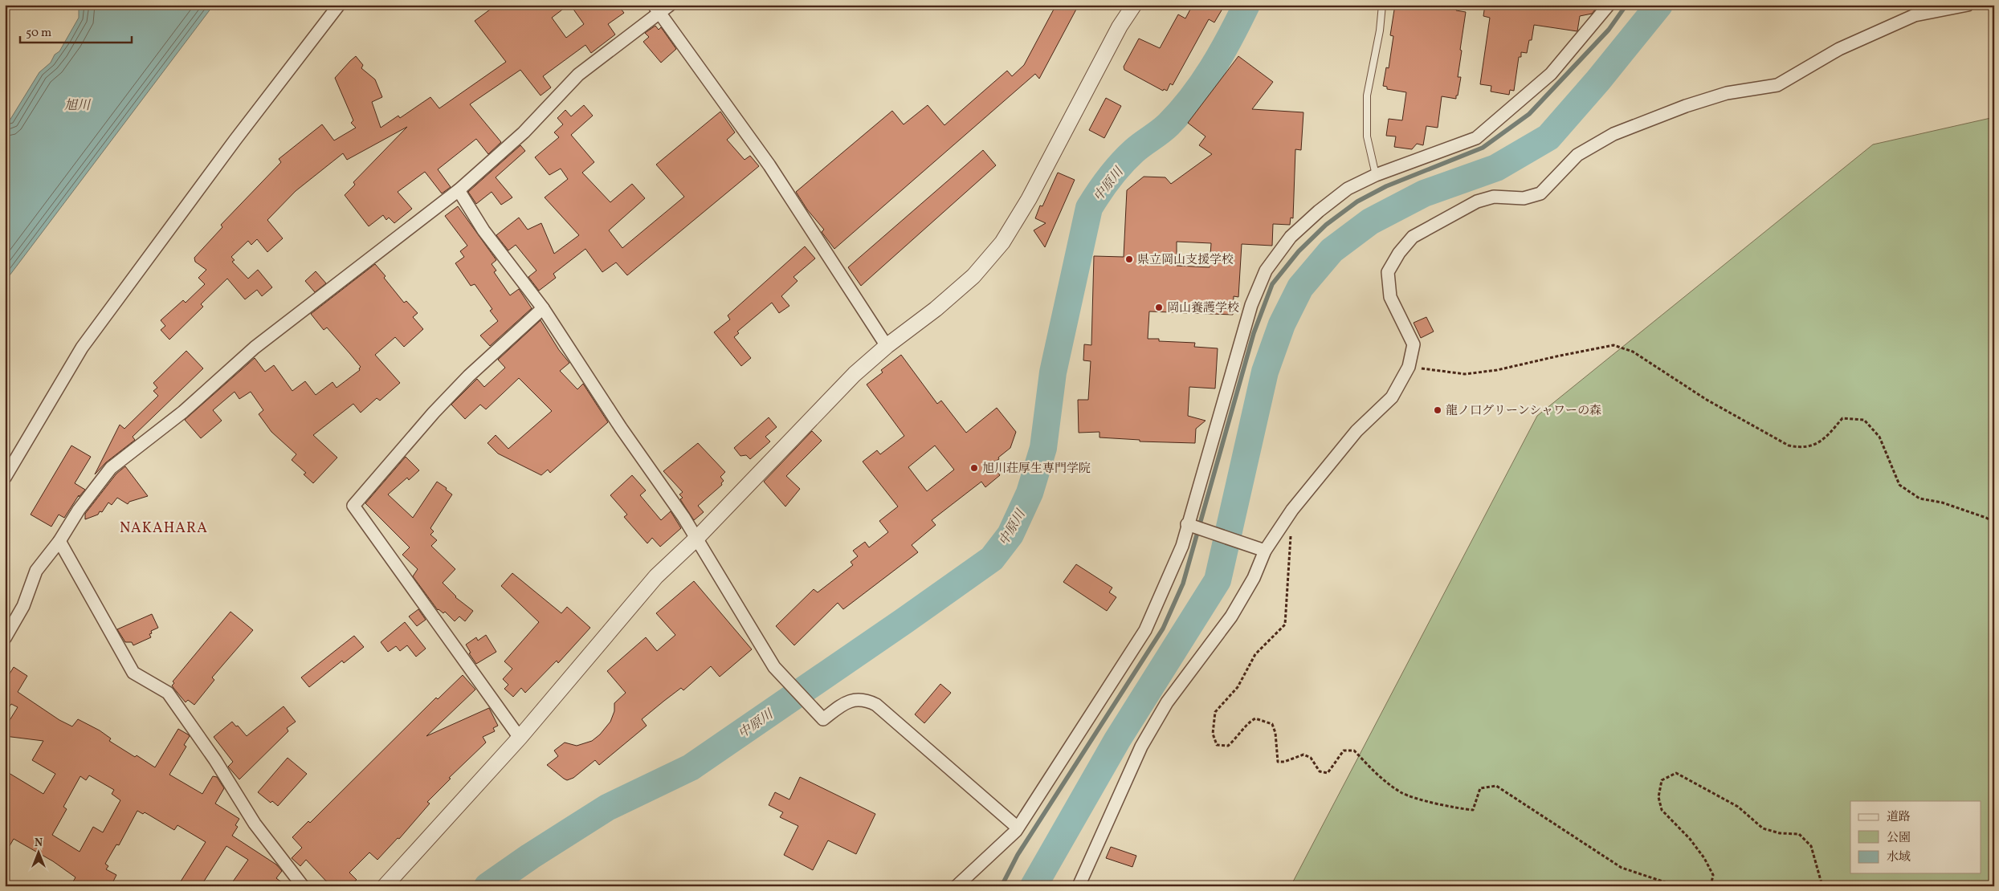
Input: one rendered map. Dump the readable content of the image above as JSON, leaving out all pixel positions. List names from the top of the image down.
{
  "districts": ["NAKAHARA"],
  "water": ["旭川", "中原川"],
  "places": [
    "県立岡山支援学校",
    "岡山養護学校",
    "龍ノ口グリーンシャワーの森",
    "旭川荘厚生専門学院"
  ],
  "legend": ["道路", "公園", "水域"],
  "scale_bar": "50 m",
  "north": "top"
}
